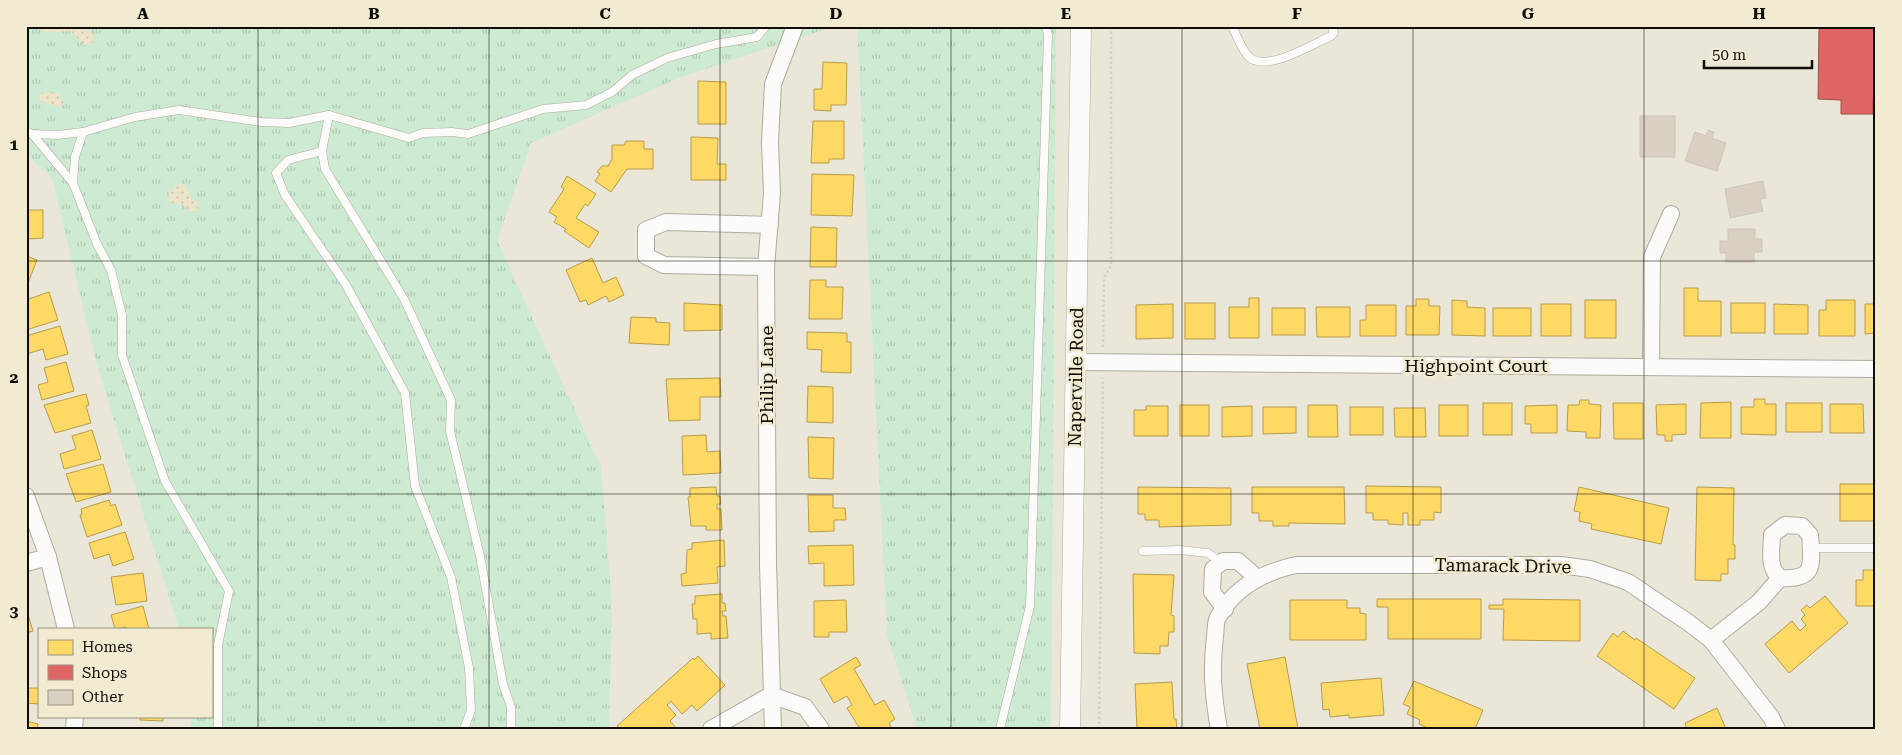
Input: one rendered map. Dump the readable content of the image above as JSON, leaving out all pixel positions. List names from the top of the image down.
{
  "streets": {
    "street": [
      "Highpoint Court",
      "Philip Lane",
      "Naperville Road",
      "Tamarack Drive"
    ]
  },
  "crossings": [
    ["Highpoint Court", "Naperville Road"]
  ],
  "legend": ["Homes", "Shops", "Other"],
  "scale_bar": "50 m",
  "grid": {
    "columns": [
      "A",
      "B",
      "C",
      "D",
      "E",
      "F",
      "G",
      "H"
    ],
    "rows": ["1", "2", "3"]
  }
}
